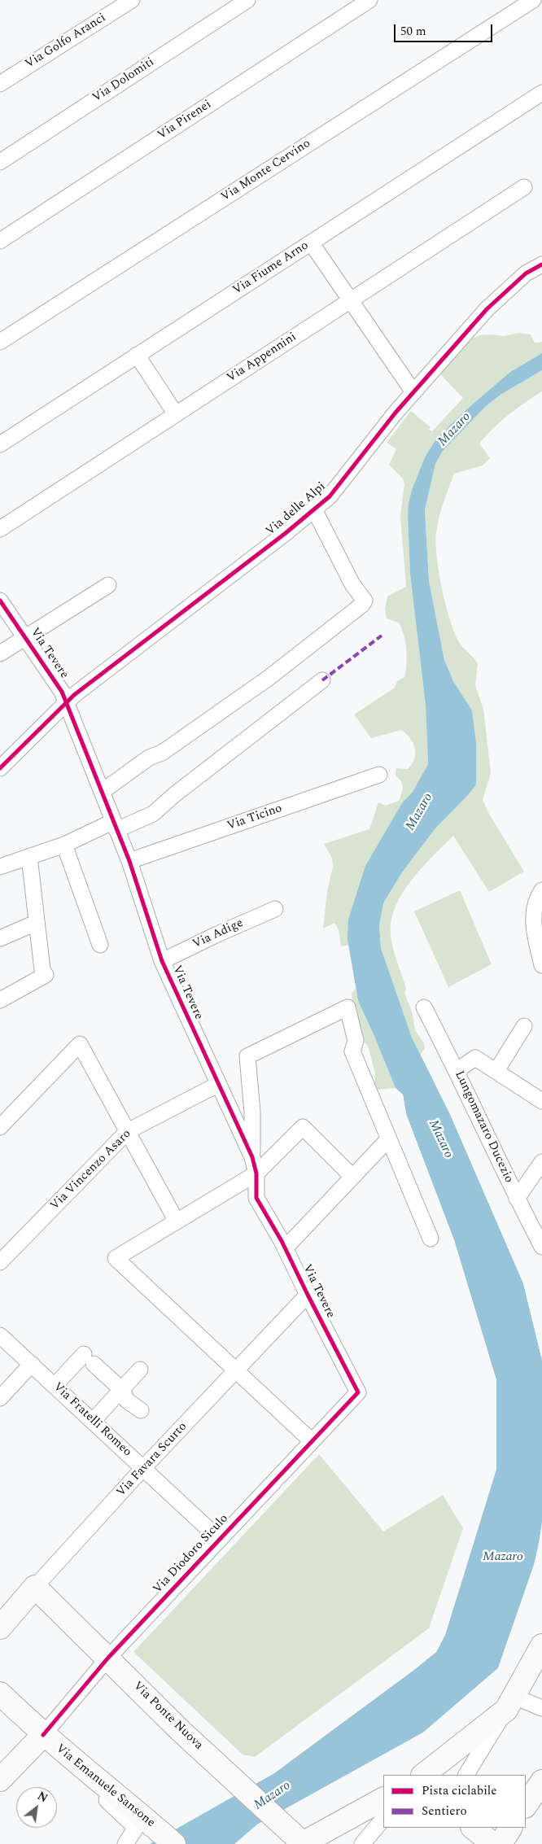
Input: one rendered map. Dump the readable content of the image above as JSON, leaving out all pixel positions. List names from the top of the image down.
{
  "streets": {
    "main road": ["Via Favara Scurto", "Via Ponte Nuova", "Via Emanuele Sansone"],
    "street": [
      "Via Golfo Aranci",
      "Via Dolomiti",
      "Via Pirenei",
      "Via Monte Cervino",
      "Via Fiume Arno",
      "Via Appennini",
      "Via delle Alpi",
      "Via Tevere",
      "Via Ticino",
      "Via Adige",
      "Lungomazaro Ducezio",
      "Via Vincenzo Asaro",
      "Via Fratelli Romeo",
      "Via Diodoro Siculo"
    ]
  },
  "crossings": [
    ["Via delle Alpi", "Via Tevere"],
    ["Via Tevere", "Via Ticino"],
    ["Via Tevere", "Via Adige"],
    ["Via Tevere", "Via Vincenzo Asaro"],
    ["Via Tevere", "Via Favara Scurto"],
    ["Via Tevere", "Via Diodoro Siculo"],
    ["Via Fratelli Romeo", "Via Favara Scurto"],
    ["Via Fratelli Romeo", "Via Diodoro Siculo"],
    ["Via Favara Scurto", "Via Ponte Nuova"],
    ["Via Diodoro Siculo", "Via Ponte Nuova"],
    ["Via Diodoro Siculo", "Via Emanuele Sansone"]
  ],
  "water": ["Mazaro"],
  "legend": ["Pista ciclabile", "Sentiero"],
  "scale_bar": "50 m",
  "north": "top right"
}
